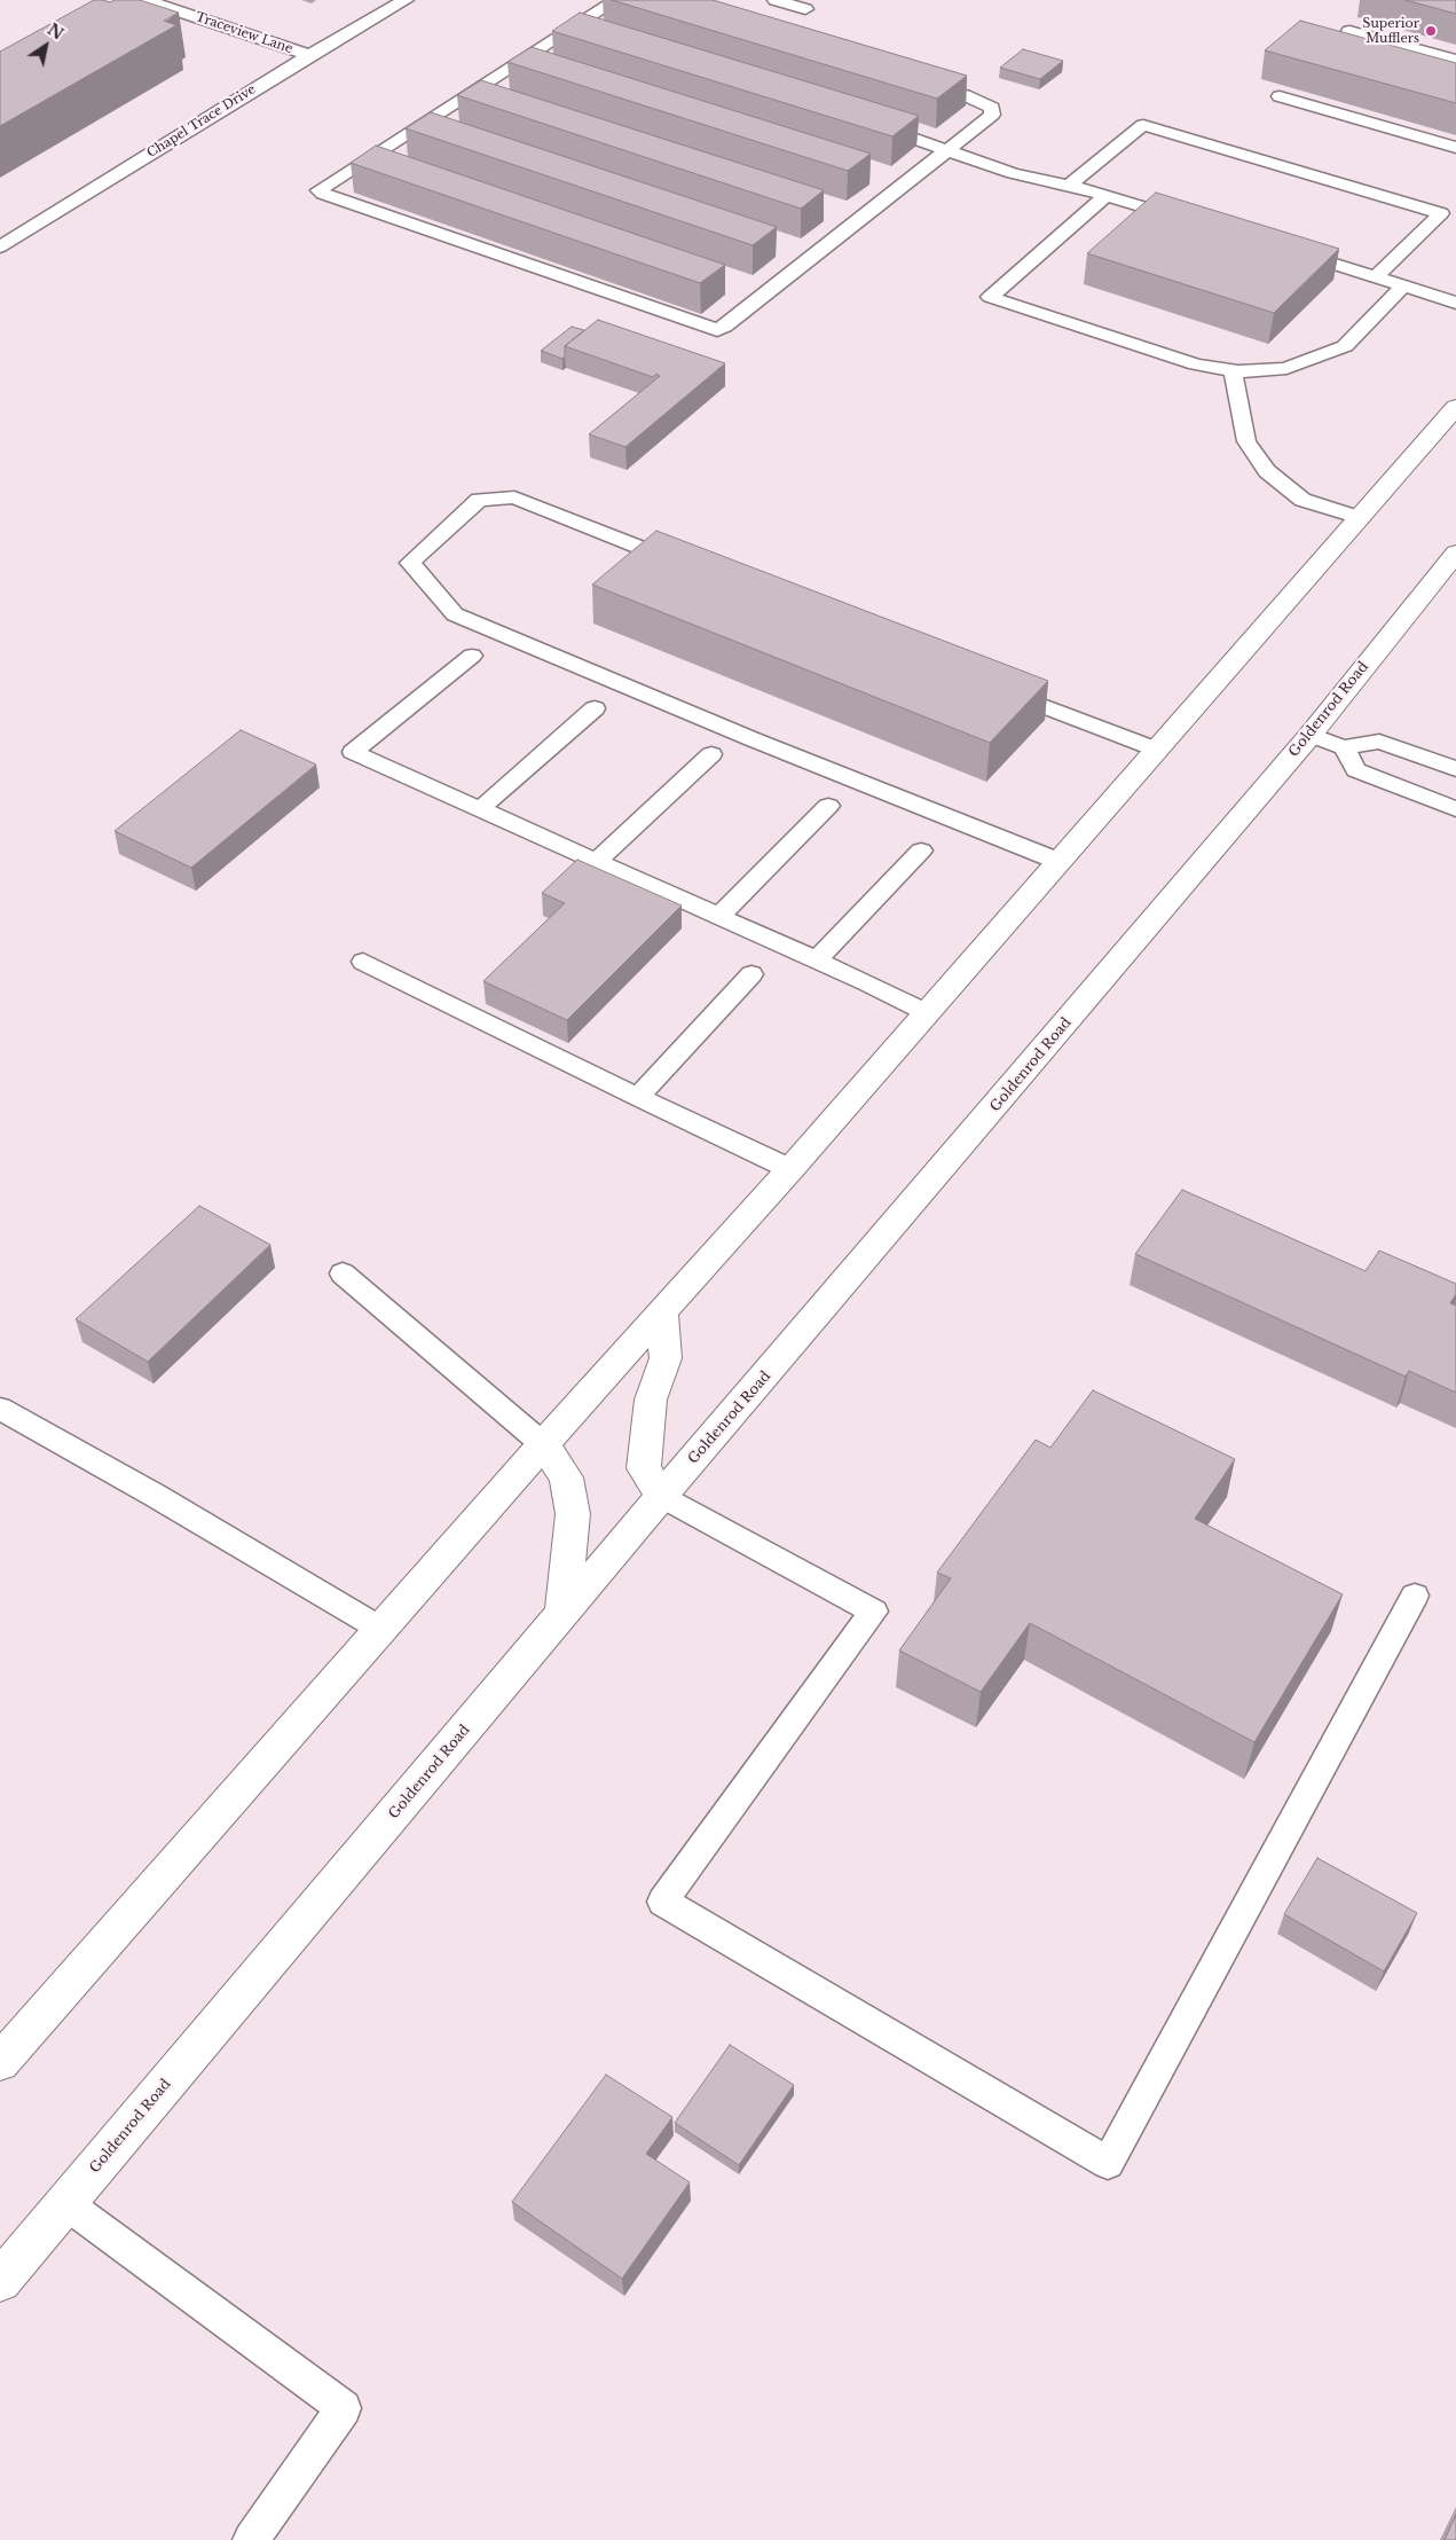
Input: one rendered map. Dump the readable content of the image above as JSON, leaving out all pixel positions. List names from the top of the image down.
{
  "streets": {
    "main road": ["Goldenrod Road"],
    "lane": ["Traceview Lane", "Chapel Trace Drive"]
  },
  "crossings": [
    ["Traceview Lane", "Chapel Trace Drive"]
  ],
  "places": ["Superior Mufflers"],
  "north": "top right"
}
